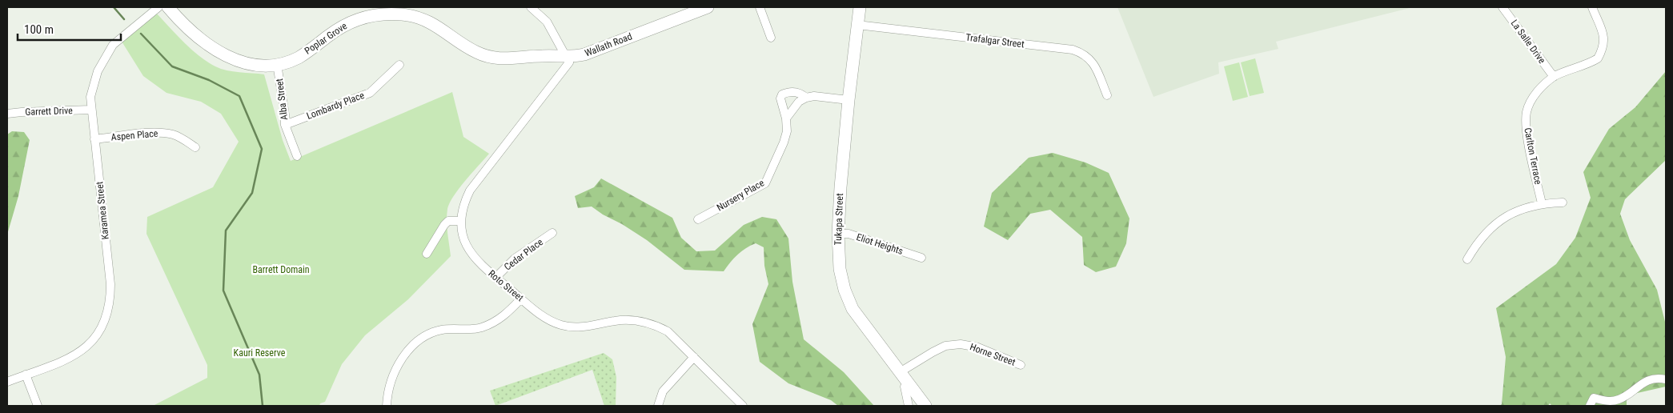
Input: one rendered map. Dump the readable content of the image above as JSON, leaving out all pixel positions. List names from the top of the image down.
{
  "streets": {
    "street": [
      "Poplar Grove",
      "Trafalgar Street",
      "La Salle Drive",
      "Wallath Road",
      "Alba Street",
      "Lombardy Place",
      "Garrett Drive",
      "Aspen Place",
      "Carlton Terrace",
      "Nursery Place",
      "Karamea Street",
      "Tukapa Street",
      "Eliot Heights",
      "Cedar Place",
      "Roto Street",
      "Horne Street"
    ]
  },
  "crossings": [
    ["Poplar Grove", "Wallath Road"],
    ["Poplar Grove", "Alba Street"],
    ["Poplar Grove", "Roto Street"],
    ["Trafalgar Street", "Tukapa Street"],
    ["La Salle Drive", "Carlton Terrace"],
    ["Wallath Road", "Roto Street"],
    ["Alba Street", "Lombardy Place"],
    ["Garrett Drive", "Karamea Street"],
    ["Aspen Place", "Karamea Street"],
    ["Nursery Place", "Tukapa Street"],
    ["Tukapa Street", "Eliot Heights"],
    ["Tukapa Street", "Horne Street"],
    ["Cedar Place", "Roto Street"]
  ],
  "parks": ["Barrett Domain", "Kauri Reserve"],
  "scale_bar": "100 m"
}
